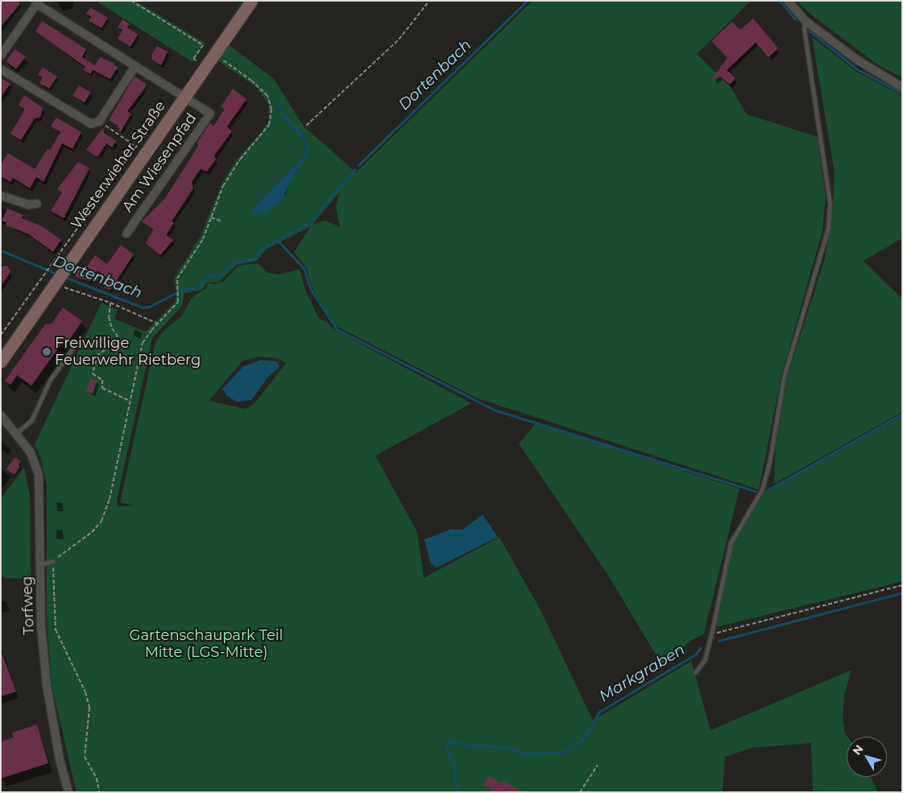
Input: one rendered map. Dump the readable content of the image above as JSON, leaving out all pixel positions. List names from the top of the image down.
{
  "streets": {
    "main road": ["Westerwieher Straße"],
    "street": ["Am Wiesenpfad", "Torfweg"]
  },
  "crossings": [
    ["Am Wiesenpfad", "Westerwieher Straße"]
  ],
  "water": ["Dortenbach", "Markgraben"],
  "parks": ["Gartenschaupark Teil Mitte (LGS-Mitte)"],
  "places": ["Freiwillige Feuerwehr Rietberg"],
  "north": "top left"
}
